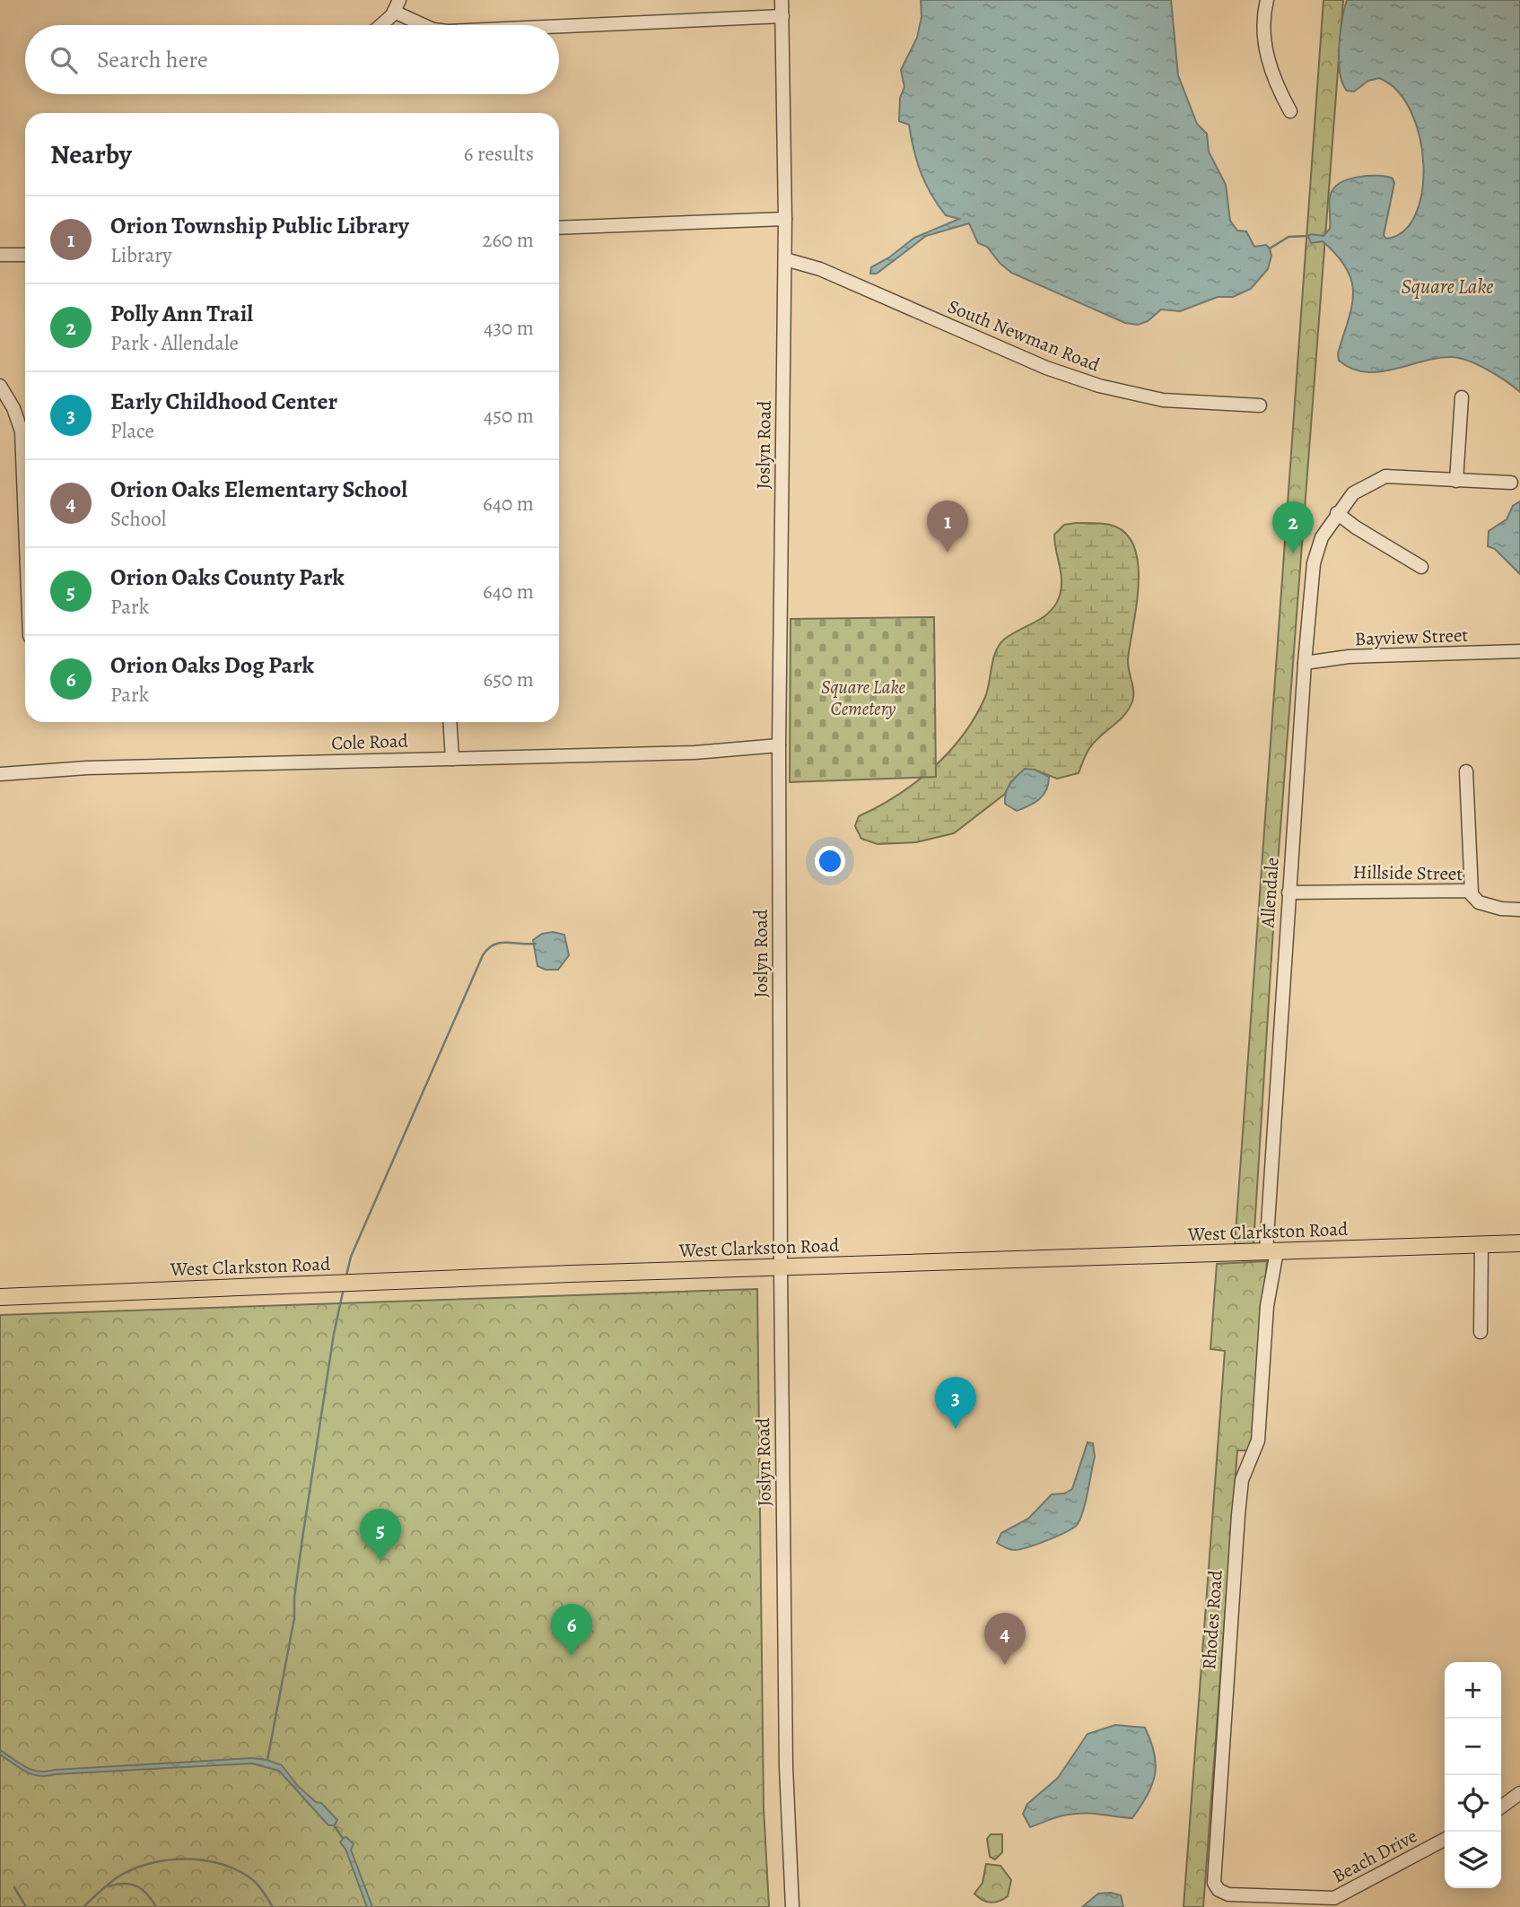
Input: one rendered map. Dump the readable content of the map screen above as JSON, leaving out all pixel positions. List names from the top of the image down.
{
  "streets": {
    "main road": ["West Clarkston Road"],
    "street": [
      "South Newman Road",
      "Joslyn Road",
      "Bayview Street",
      "Cole Road",
      "Hillside Street",
      "Allendale",
      "Rhodes Road",
      "Beach Drive"
    ]
  },
  "crossings": [
    ["South Newman Road", "Joslyn Road"],
    ["Joslyn Road", "Cole Road"],
    ["Joslyn Road", "West Clarkston Road"],
    ["Bayview Street", "Allendale"],
    ["Hillside Street", "Allendale"],
    ["Allendale", "West Clarkston Road"],
    ["Allendale", "Rhodes Road"],
    ["West Clarkston Road", "Rhodes Road"],
    ["Rhodes Road", "Beach Drive"]
  ],
  "water": ["Square Lake"],
  "parks": ["Square Lake Cemetery"],
  "page": {
    "search": "Search here",
    "heading": ["Nearby", "6 results"],
    "list": [
      {
        "mark": "1",
        "name": "Orion Township Public Library",
        "note": "Library",
        "value": "260 m"
      },
      {
        "mark": "2",
        "name": "Polly Ann Trail",
        "note": "Park · Allendale",
        "value": "430 m"
      },
      {
        "mark": "3",
        "name": "Early Childhood Center",
        "note": "Place",
        "value": "450 m"
      },
      {
        "mark": "4",
        "name": "Orion Oaks Elementary School",
        "note": "School",
        "value": "640 m"
      },
      {
        "mark": "5",
        "name": "Orion Oaks County Park",
        "note": "Park",
        "value": "640 m"
      },
      {
        "mark": "6",
        "name": "Orion Oaks Dog Park",
        "note": "Park",
        "value": "650 m"
      }
    ],
    "pins": [
      "1",
      "2",
      "3",
      "5",
      "6",
      "4"
    ],
    "map_buttons": ["+", "−"]
  }
}
